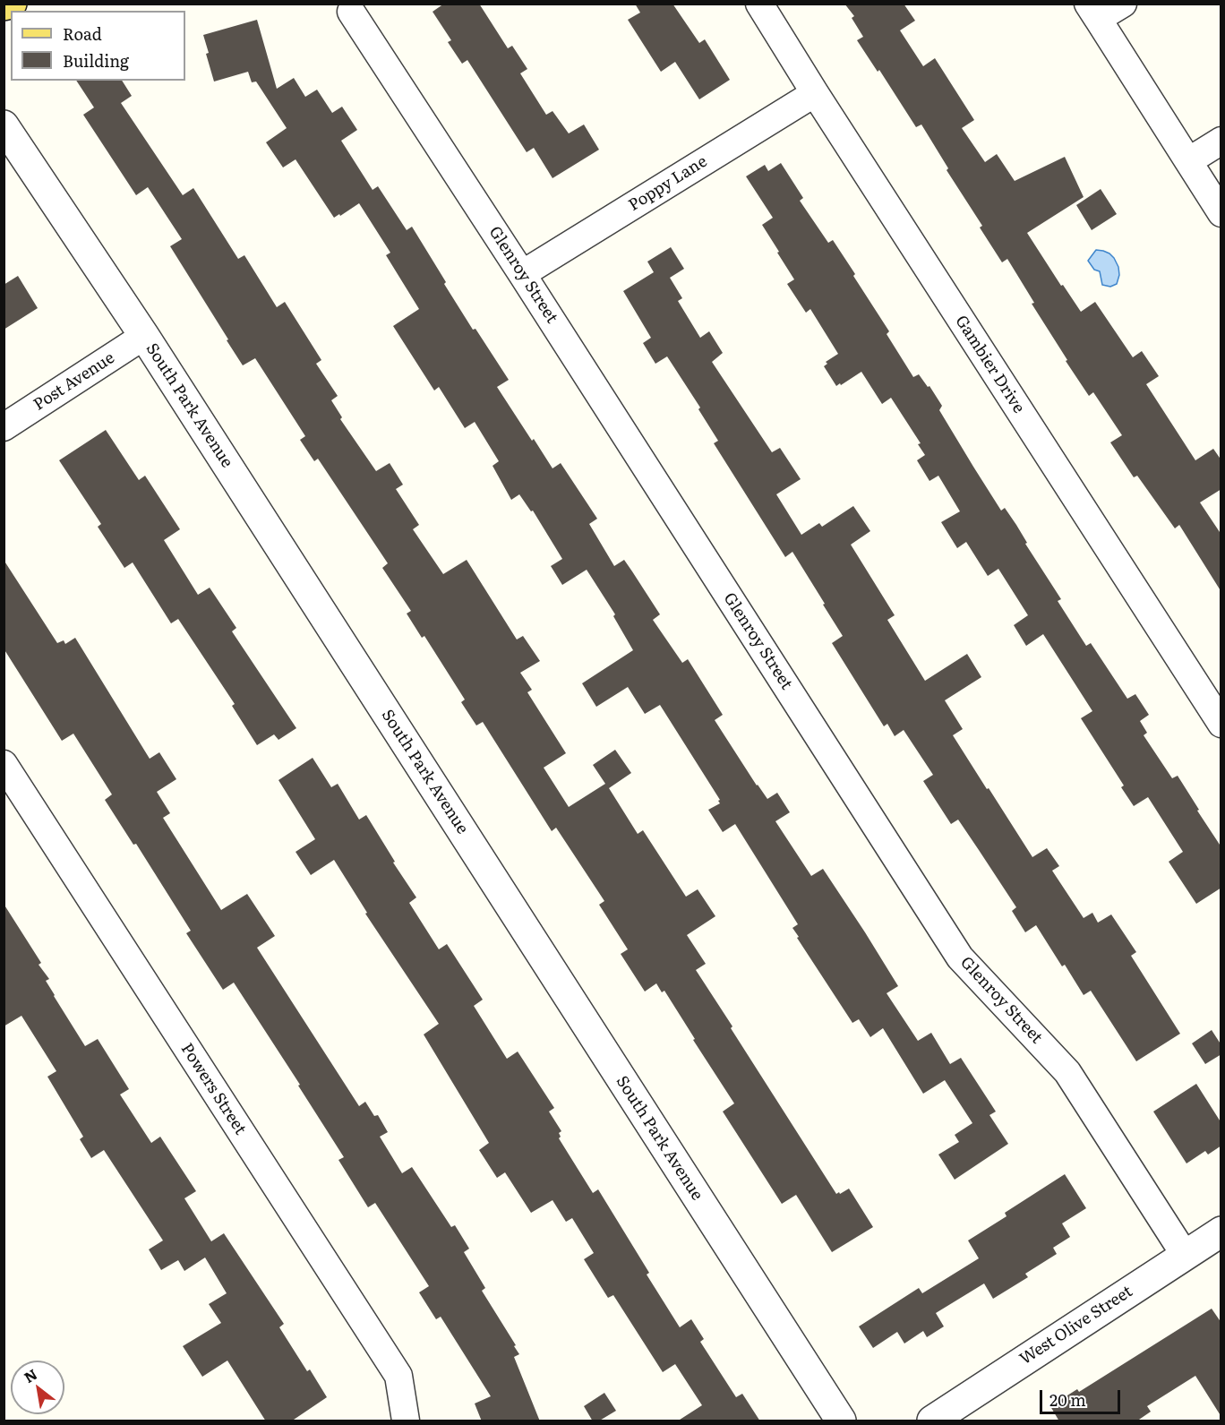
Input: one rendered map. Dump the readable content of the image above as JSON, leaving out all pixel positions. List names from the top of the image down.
{
  "streets": {
    "street": [
      "Poppy Lane",
      "Glenroy Street",
      "Gambier Drive",
      "Post Avenue",
      "South Park Avenue",
      "Powers Street",
      "West Olive Street"
    ]
  },
  "crossings": [
    ["Poppy Lane", "Glenroy Street"],
    ["Poppy Lane", "Gambier Drive"],
    ["Glenroy Street", "West Olive Street"],
    ["Post Avenue", "South Park Avenue"]
  ],
  "legend": ["Road", "Building"],
  "scale_bar": "20 m",
  "north": "top left"
}
